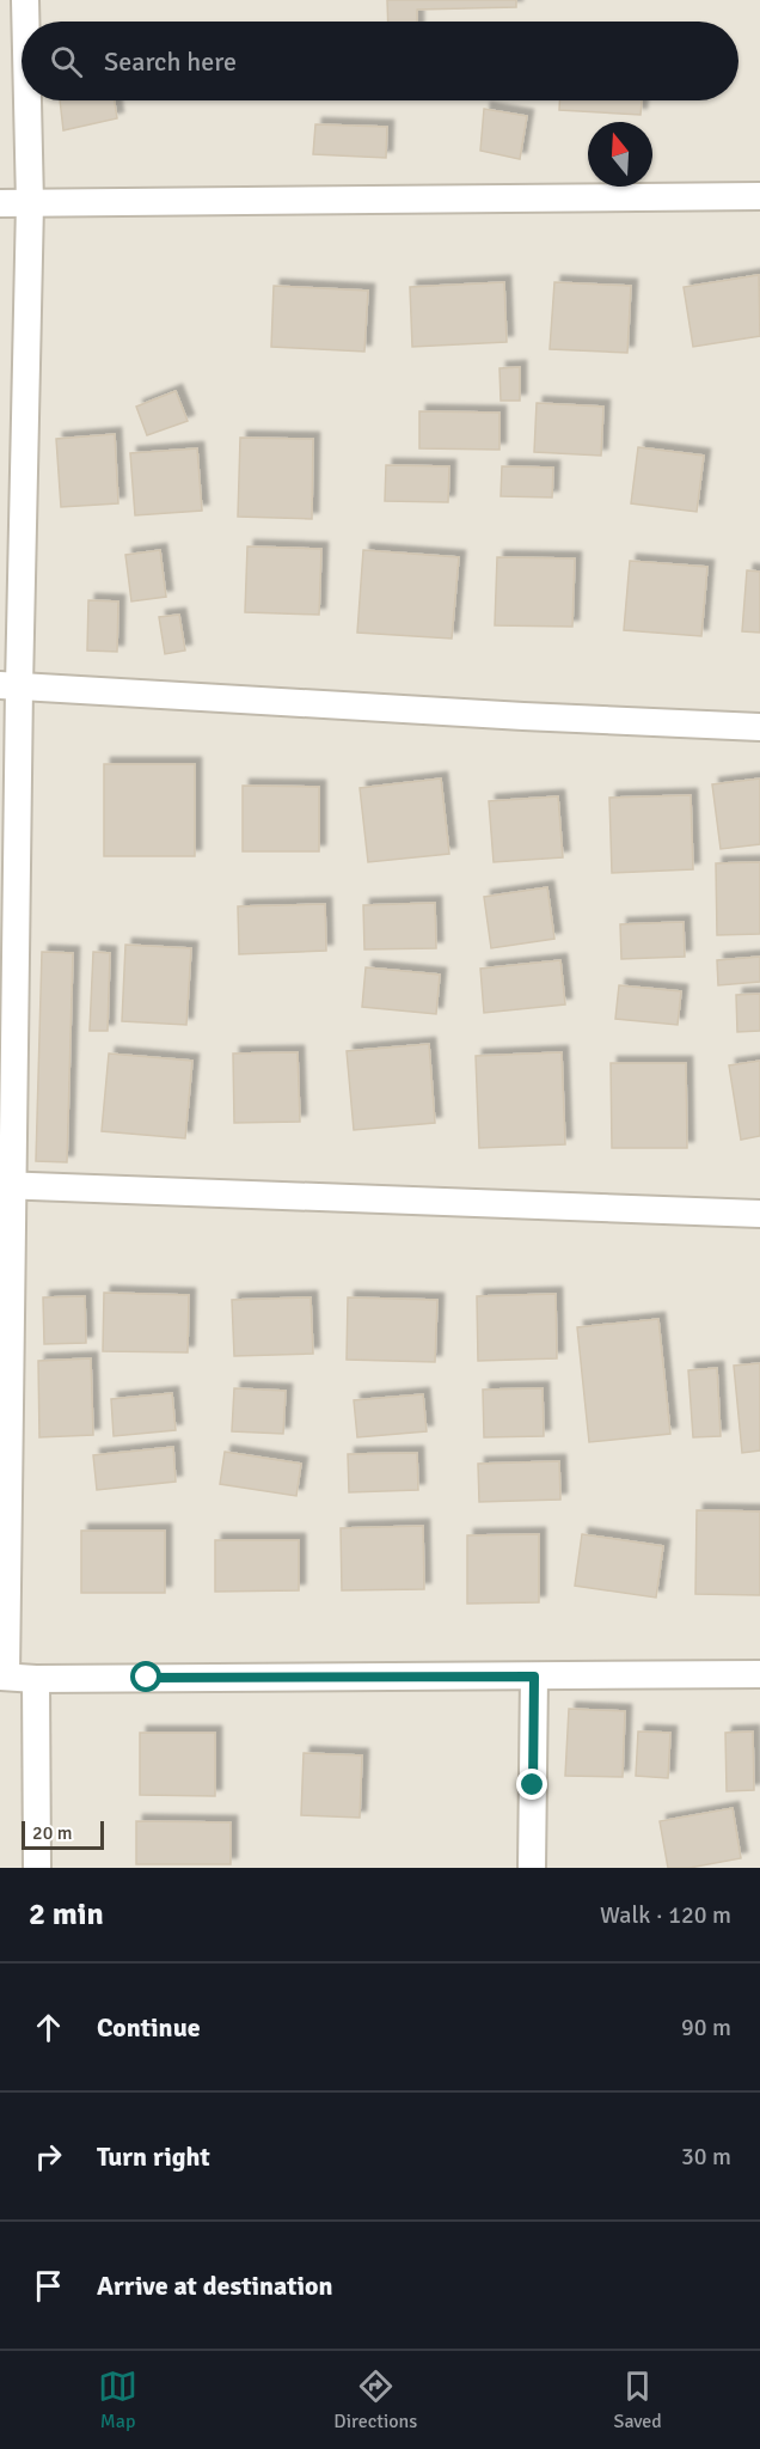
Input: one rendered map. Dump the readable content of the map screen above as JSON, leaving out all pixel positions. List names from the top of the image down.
{
  "scale_bar": "20 m",
  "north": "top",
  "page": {
    "search": "Search here",
    "scale": "20 m",
    "heading": ["2 min", "Walk · 120 m"],
    "list": [
      ["Continue", "90 m"],
      ["Turn right", "30 m"],
      "Arrive at destination"
    ],
    "nav": ["Map", "Directions", "Saved"]
  }
}
